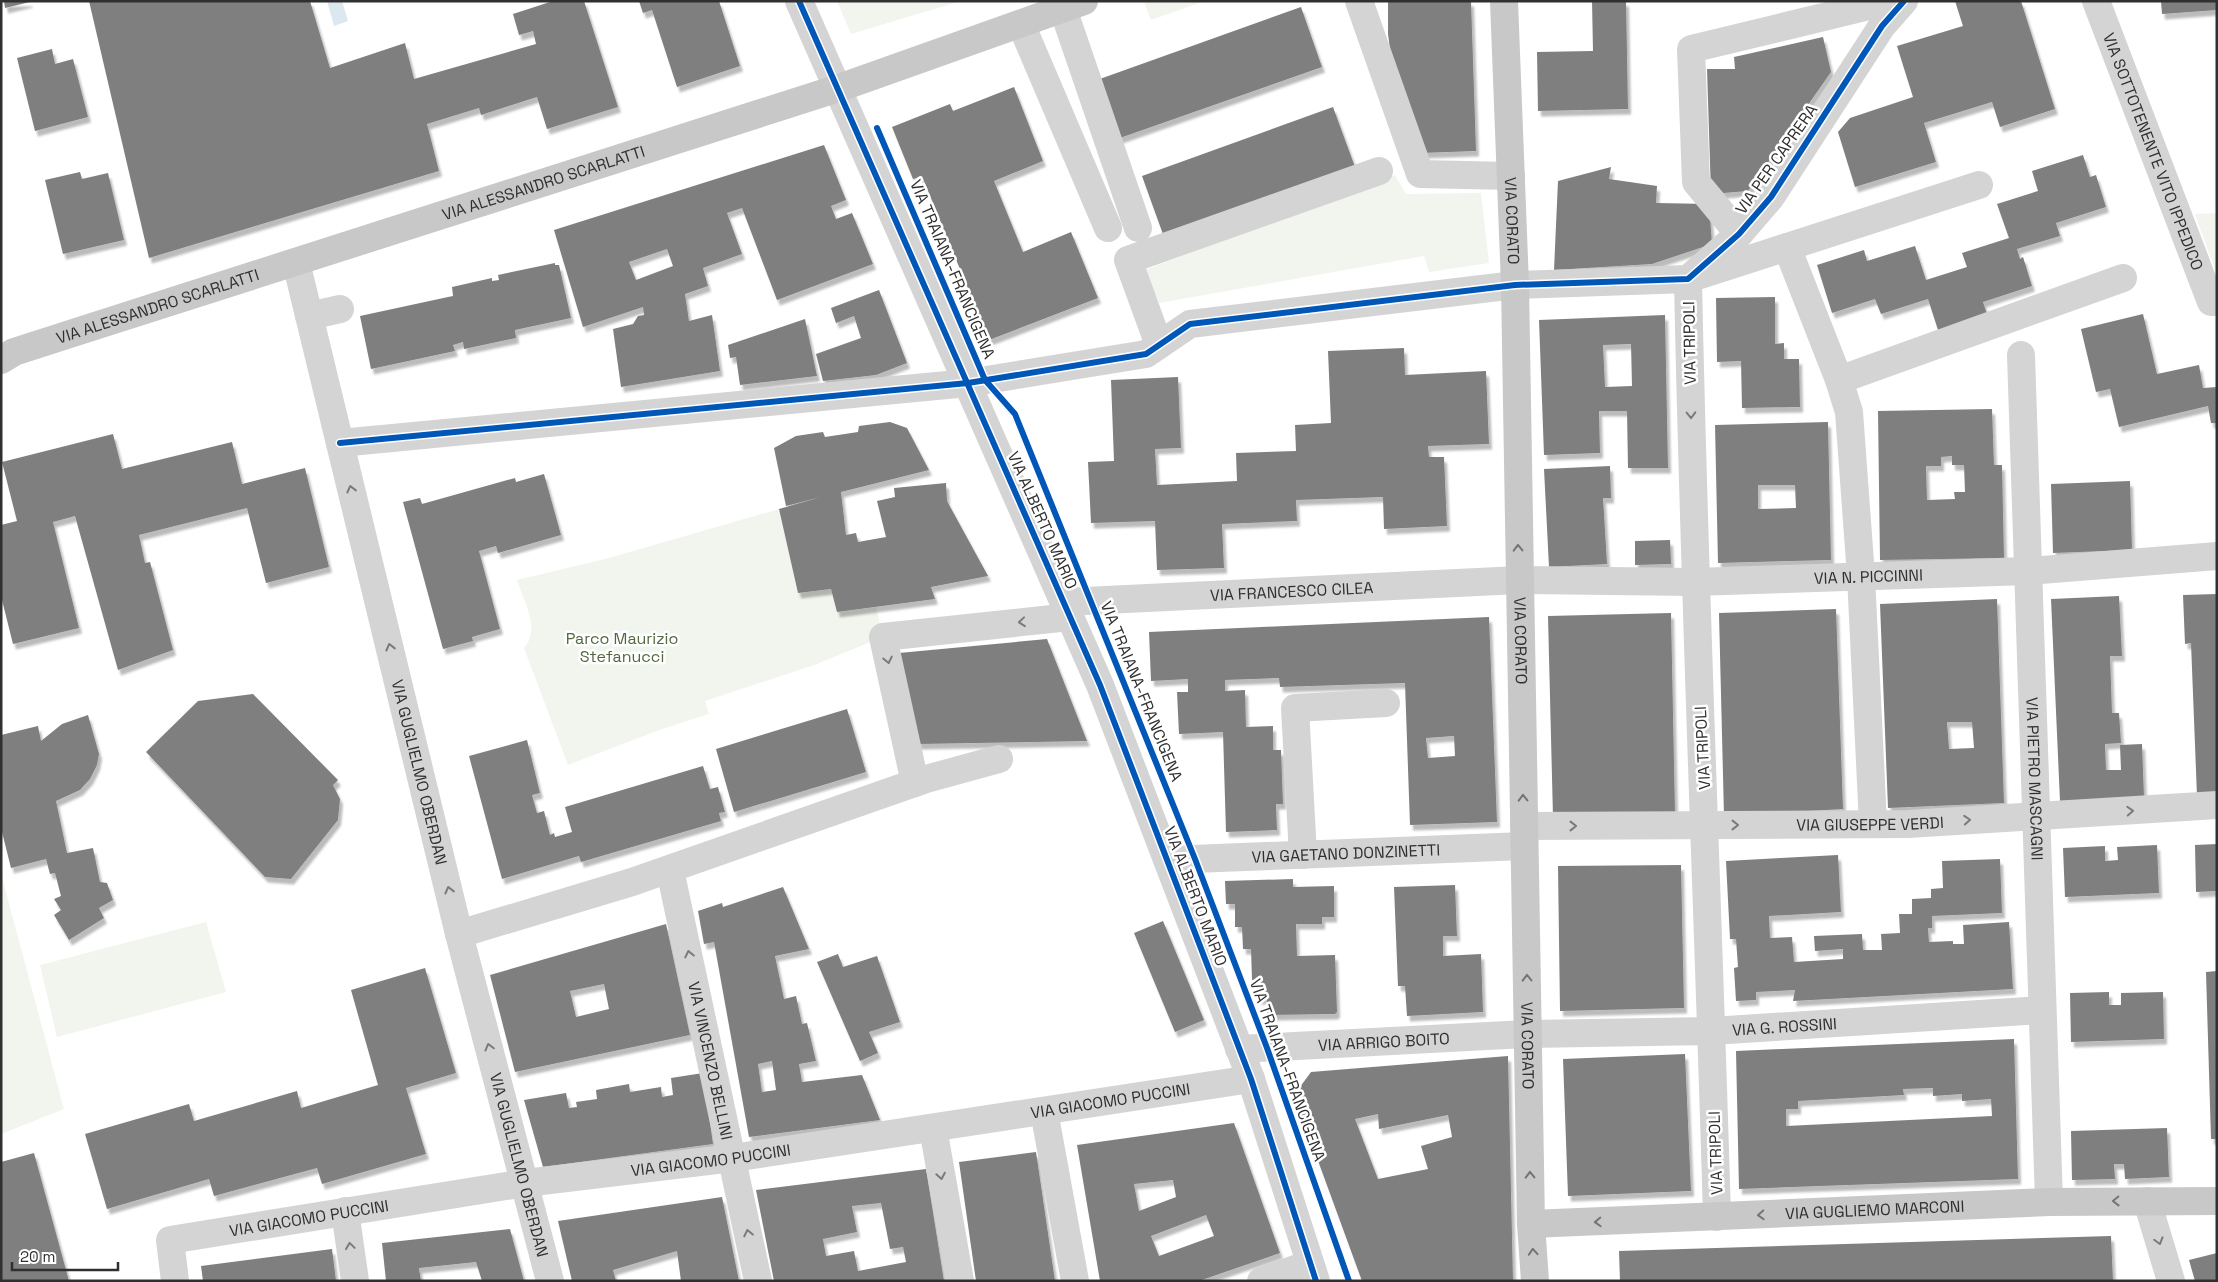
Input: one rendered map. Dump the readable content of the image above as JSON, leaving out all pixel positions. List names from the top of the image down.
{
  "streets": {
    "main road": ["VIA ALESSANDRO SCARLATTI", "VIA CORATO", "VIA GUGLIEMO MARCONI"],
    "street": [
      "VIA SOTTOTENENTE VITO IPPEDICO",
      "VIA PER CAPRERA",
      "VIA TRIPOLI",
      "VIA ALBERTO MARIO",
      "VIA N. PICCINNI",
      "VIA FRANCESCO CILEA",
      "VIA GUGLIELMO OBERDAN",
      "VIA PIETRO MASCAGNI",
      "VIA GIUSEPPE VERDI",
      "VIA GAETANO DONZINETTI",
      "VIA G. ROSSINI",
      "VIA ARRIGO BOITO",
      "VIA VINCENZO BELLINI",
      "VIA GIACOMO PUCCINI"
    ],
    "cycle path": ["VIA TRAIANA-FRANCIGENA"]
  },
  "crossings": [
    ["VIA PER CAPRERA", "VIA TRIPOLI"],
    ["VIA ALESSANDRO SCARLATTI", "VIA ALBERTO MARIO"],
    ["VIA ALESSANDRO SCARLATTI", "VIA GUGLIELMO OBERDAN"],
    ["VIA CORATO", "VIA N. PICCINNI"],
    ["VIA CORATO", "VIA FRANCESCO CILEA"],
    ["VIA CORATO", "VIA GIUSEPPE VERDI"],
    ["VIA CORATO", "VIA GAETANO DONZINETTI"],
    ["VIA CORATO", "VIA G. ROSSINI"],
    ["VIA CORATO", "VIA ARRIGO BOITO"],
    ["VIA CORATO", "VIA GUGLIEMO MARCONI"],
    ["VIA TRIPOLI", "VIA N. PICCINNI"],
    ["VIA TRIPOLI", "VIA GIUSEPPE VERDI"],
    ["VIA TRIPOLI", "VIA G. ROSSINI"],
    ["VIA TRIPOLI", "VIA GUGLIEMO MARCONI"],
    ["VIA ALBERTO MARIO", "VIA FRANCESCO CILEA"],
    ["VIA ALBERTO MARIO", "VIA GAETANO DONZINETTI"],
    ["VIA ALBERTO MARIO", "VIA ARRIGO BOITO"],
    ["VIA ALBERTO MARIO", "VIA GIACOMO PUCCINI"],
    ["VIA N. PICCINNI", "VIA FRANCESCO CILEA"],
    ["VIA N. PICCINNI", "VIA PIETRO MASCAGNI"],
    ["VIA GUGLIELMO OBERDAN", "VIA GIACOMO PUCCINI"],
    ["VIA PIETRO MASCAGNI", "VIA GIUSEPPE VERDI"],
    ["VIA PIETRO MASCAGNI", "VIA G. ROSSINI"],
    ["VIA PIETRO MASCAGNI", "VIA GUGLIEMO MARCONI"],
    ["VIA GIUSEPPE VERDI", "VIA GAETANO DONZINETTI"],
    ["VIA G. ROSSINI", "VIA ARRIGO BOITO"],
    ["VIA VINCENZO BELLINI", "VIA GIACOMO PUCCINI"]
  ],
  "one_way": [
    "VIA CORATO",
    "VIA GUGLIELMO OBERDAN",
    "VIA GIUSEPPE VERDI",
    "VIA VINCENZO BELLINI",
    "VIA GUGLIEMO MARCONI"
  ],
  "parks": ["Parco Maurizio Stefanucci"],
  "scale_bar": "20 m"
}
